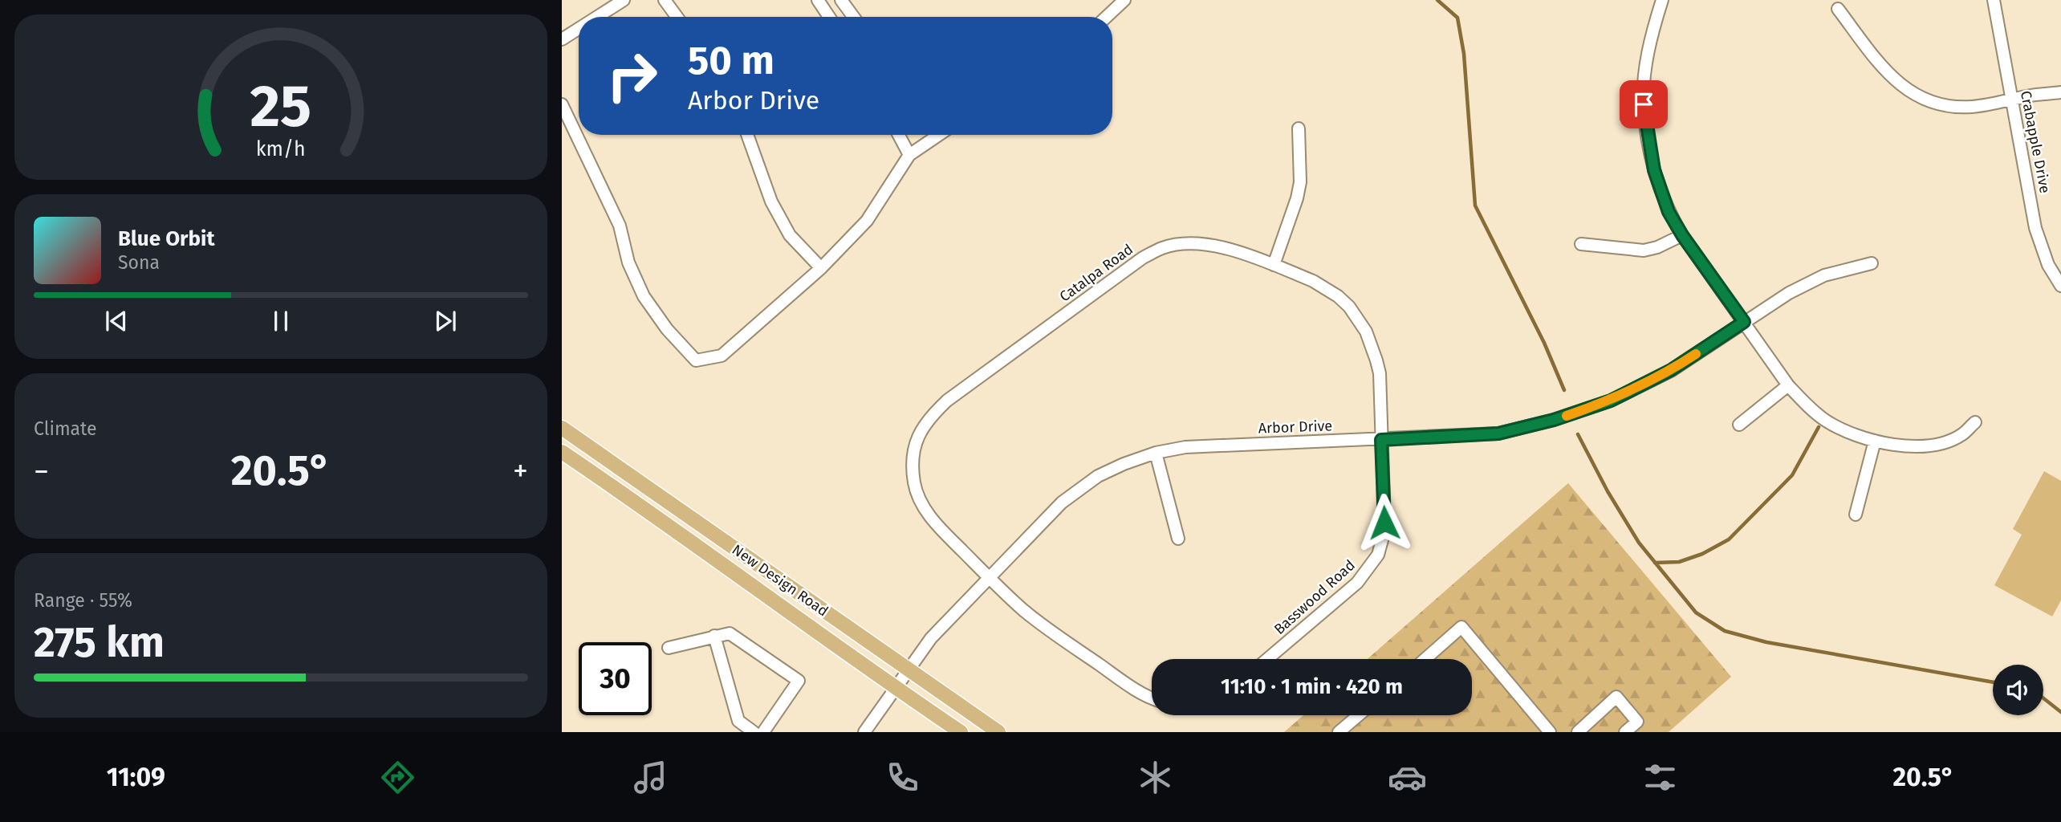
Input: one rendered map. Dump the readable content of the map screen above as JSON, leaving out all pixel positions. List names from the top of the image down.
{
  "streets": {
    "main road": ["New Design Road"],
    "street": [
      "Crabapple Drive",
      "Catalpa Road",
      "Arbor Drive",
      "Basswood Road"
    ]
  },
  "crossings": [
    ["Catalpa Road", "Arbor Drive"],
    ["Catalpa Road", "Basswood Road"],
    ["Arbor Drive", "New Design Road"],
    ["Arbor Drive", "Basswood Road"]
  ],
  "page": {
    "turn": ["50 m", "Arbor Drive"],
    "song": ["Blue Orbit", "Sona"],
    "tile": [
      "Climate",
      ["Range · 55%", "275 km"]
    ],
    "heat": ["−", "20.5°", "+"],
    "limit": "30",
    "trip": "11:10 · 1 min · 420 m",
    "tabs": ["11:09", "20.5°"],
    "gauge": ["25", "km/h"]
  }
}
